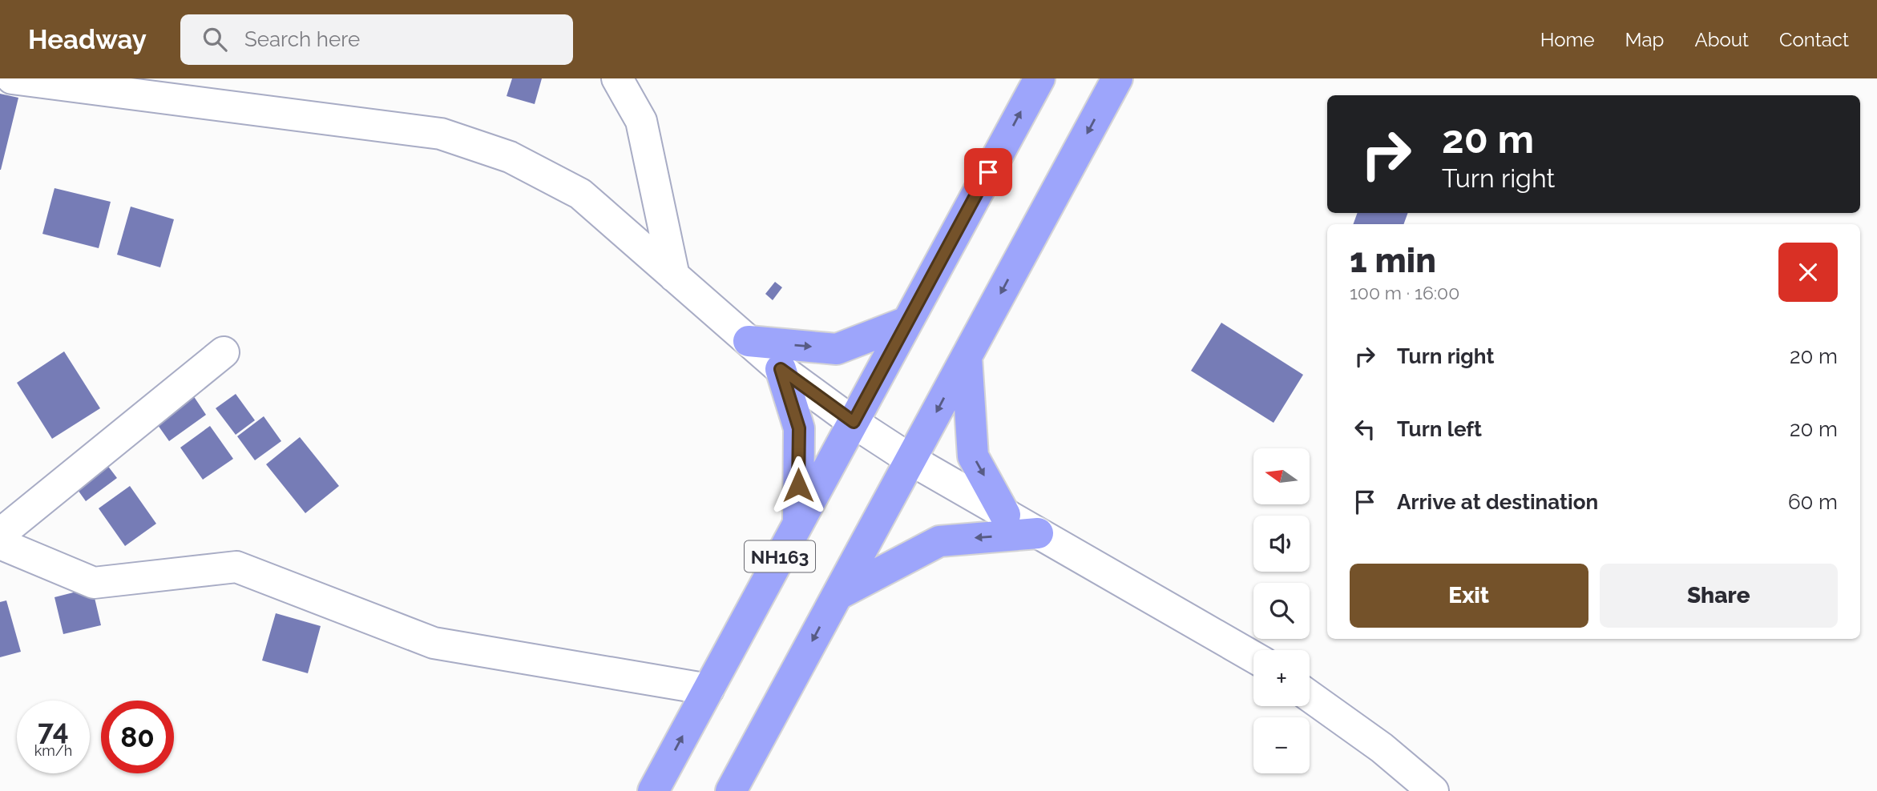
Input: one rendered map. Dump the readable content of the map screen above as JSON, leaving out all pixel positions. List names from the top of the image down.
{
  "streets": {
    "highway": ["NH163"]
  },
  "north": "left",
  "page": {
    "header": "Headway",
    "search": "Search here",
    "nav": [
      "Home",
      "Map",
      "About",
      "Contact"
    ],
    "turn": ["20 m", "Turn right"],
    "heading": ["1 min", "100 m · 16:00"],
    "list": [
      {
        "name": "Turn right",
        "value": "20 m"
      },
      {
        "name": "Turn left",
        "value": "20 m"
      },
      {
        "name": "Arrive at destination",
        "value": "60 m"
      }
    ],
    "map_buttons": ["+", "−"],
    "buttons": ["Exit", "Share"],
    "speed": "74 km/h",
    "limit": "80"
  }
}
